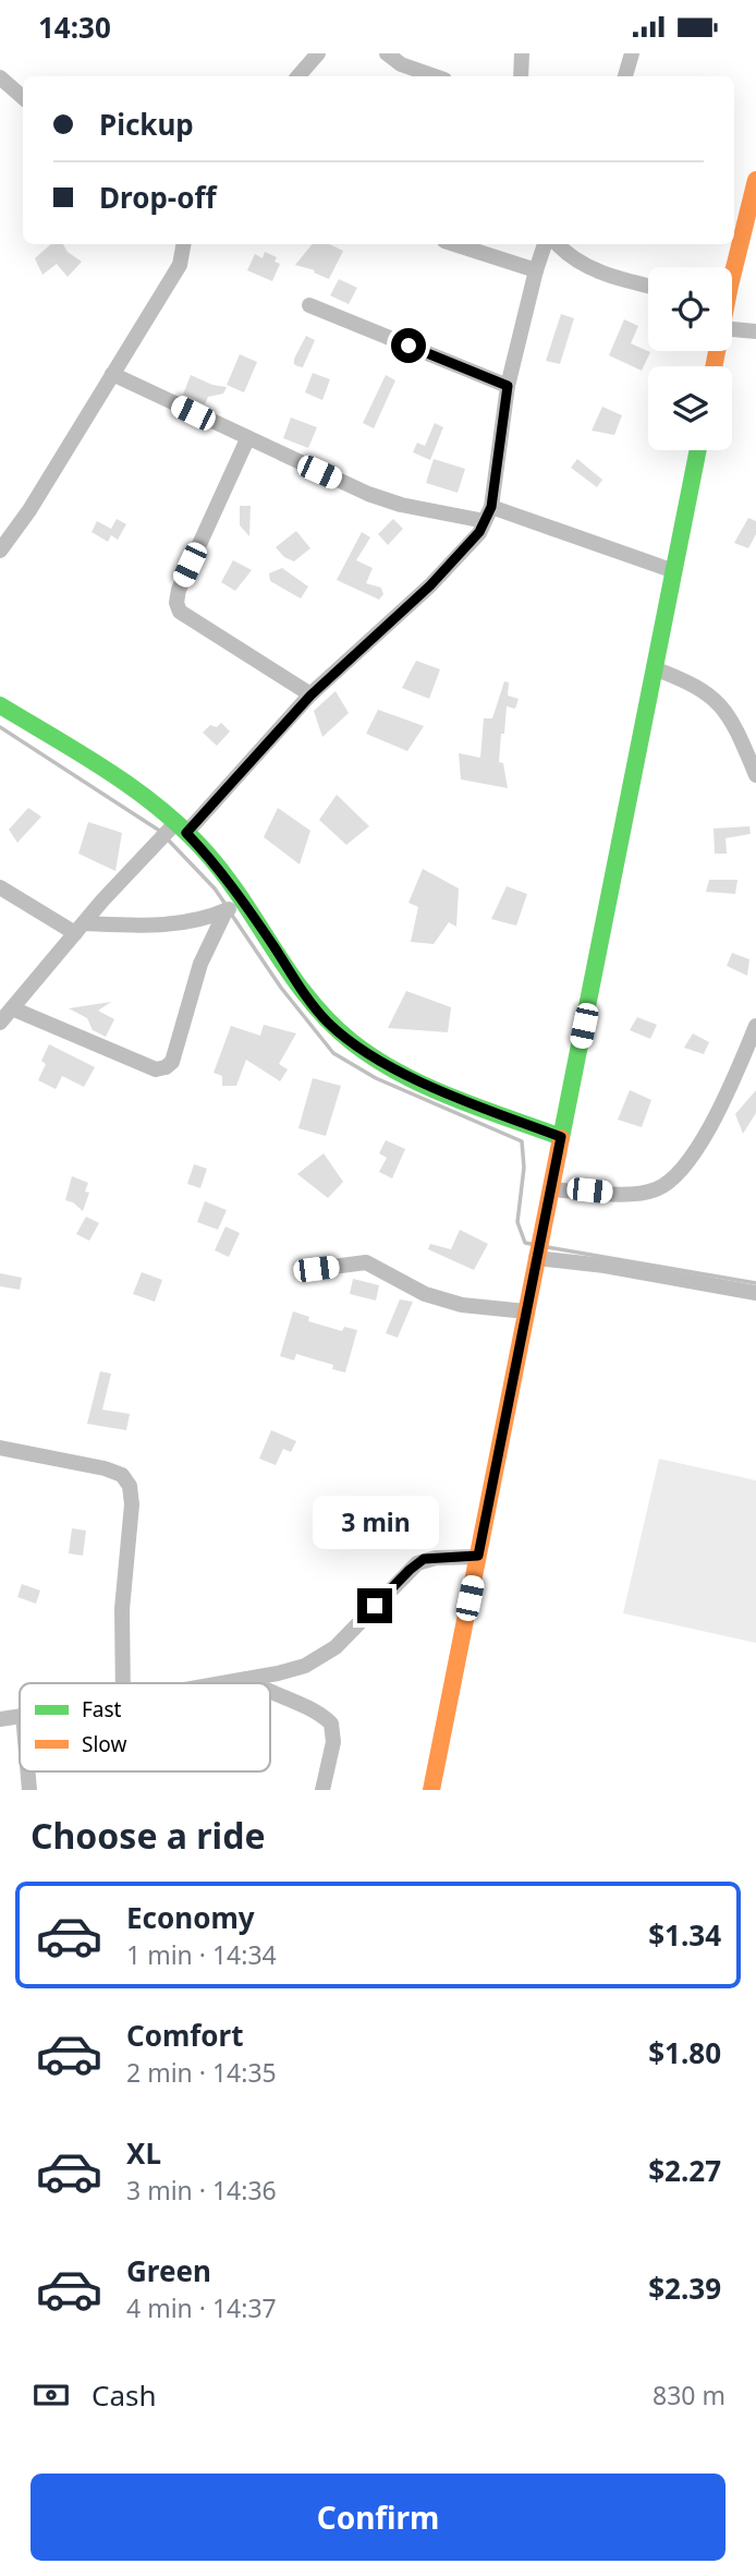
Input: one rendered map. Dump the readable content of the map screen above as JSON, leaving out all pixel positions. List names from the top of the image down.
{
  "legend": ["Fast", "Slow"],
  "page": {
    "status": "14:30",
    "banner": ["Pickup", "Drop-off"],
    "bubble": "3 min",
    "heading": "Choose a ride",
    "list": [
      {
        "name": "Economy",
        "note": "1 min · 14:34",
        "value": "$1.34"
      },
      {
        "name": "Comfort",
        "note": "2 min · 14:35",
        "value": "$1.80"
      },
      {
        "name": "XL",
        "note": "3 min · 14:36",
        "value": "$2.27"
      },
      {
        "name": "Green",
        "note": "4 min · 14:37",
        "value": "$2.39"
      }
    ],
    "pay": ["Cash", "830 m"],
    "buttons": "Confirm"
  }
}
